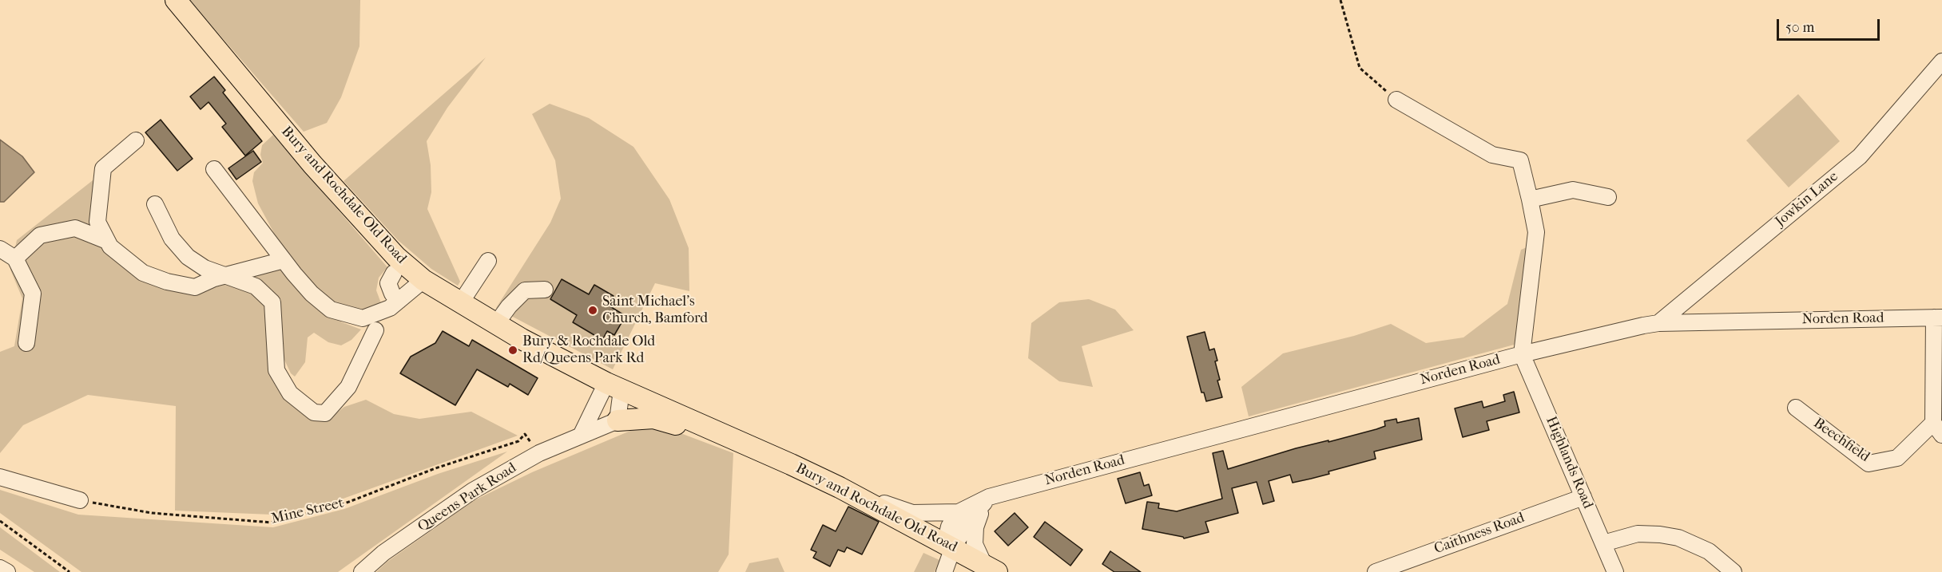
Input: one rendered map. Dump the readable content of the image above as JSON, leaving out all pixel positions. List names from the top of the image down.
{
  "streets": {
    "main road": ["Bury and Rochdale Old Road"],
    "street": [
      "Jowkin Lane",
      "Norden Road",
      "Beechfield",
      "Highlands Road",
      "Queens Park Road",
      "Caithness Road"
    ],
    "path": ["Mine Street"]
  },
  "crossings": [
    ["Bury and Rochdale Old Road", "Queens Park Road"],
    ["Jowkin Lane", "Norden Road"],
    ["Norden Road", "Highlands Road"],
    ["Highlands Road", "Caithness Road"],
    ["Queens Park Road", "Mine Street"]
  ],
  "places": ["Saint Michael's Church, Bamford", "Bury & Rochdale Old Rd/Queens Park Rd"],
  "scale_bar": "50 m"
}
